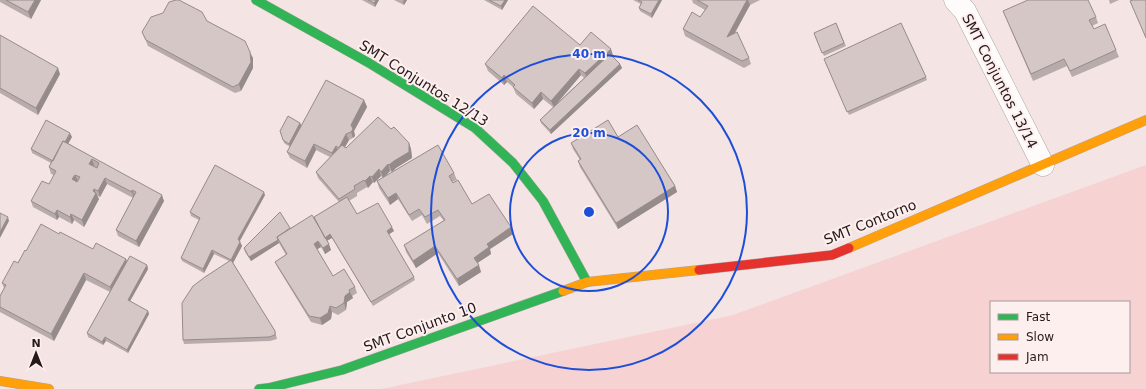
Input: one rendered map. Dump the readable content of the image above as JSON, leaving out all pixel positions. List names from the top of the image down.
{
  "streets": {
    "street": [
      "SMT Conjuntos 13/14",
      "SMT Conjuntos 12/13",
      "SMT Contorno",
      "SMT Conjunto 10"
    ]
  },
  "crossings": [
    ["SMT Conjuntos 13/14", "SMT Contorno"],
    ["SMT Conjuntos 12/13", "SMT Contorno"],
    ["SMT Conjuntos 12/13", "SMT Conjunto 10"],
    ["SMT Contorno", "SMT Conjunto 10"]
  ],
  "legend": ["Fast", "Slow", "Jam"],
  "north": "top",
  "rings": ["40 m", "20 m"]
}
